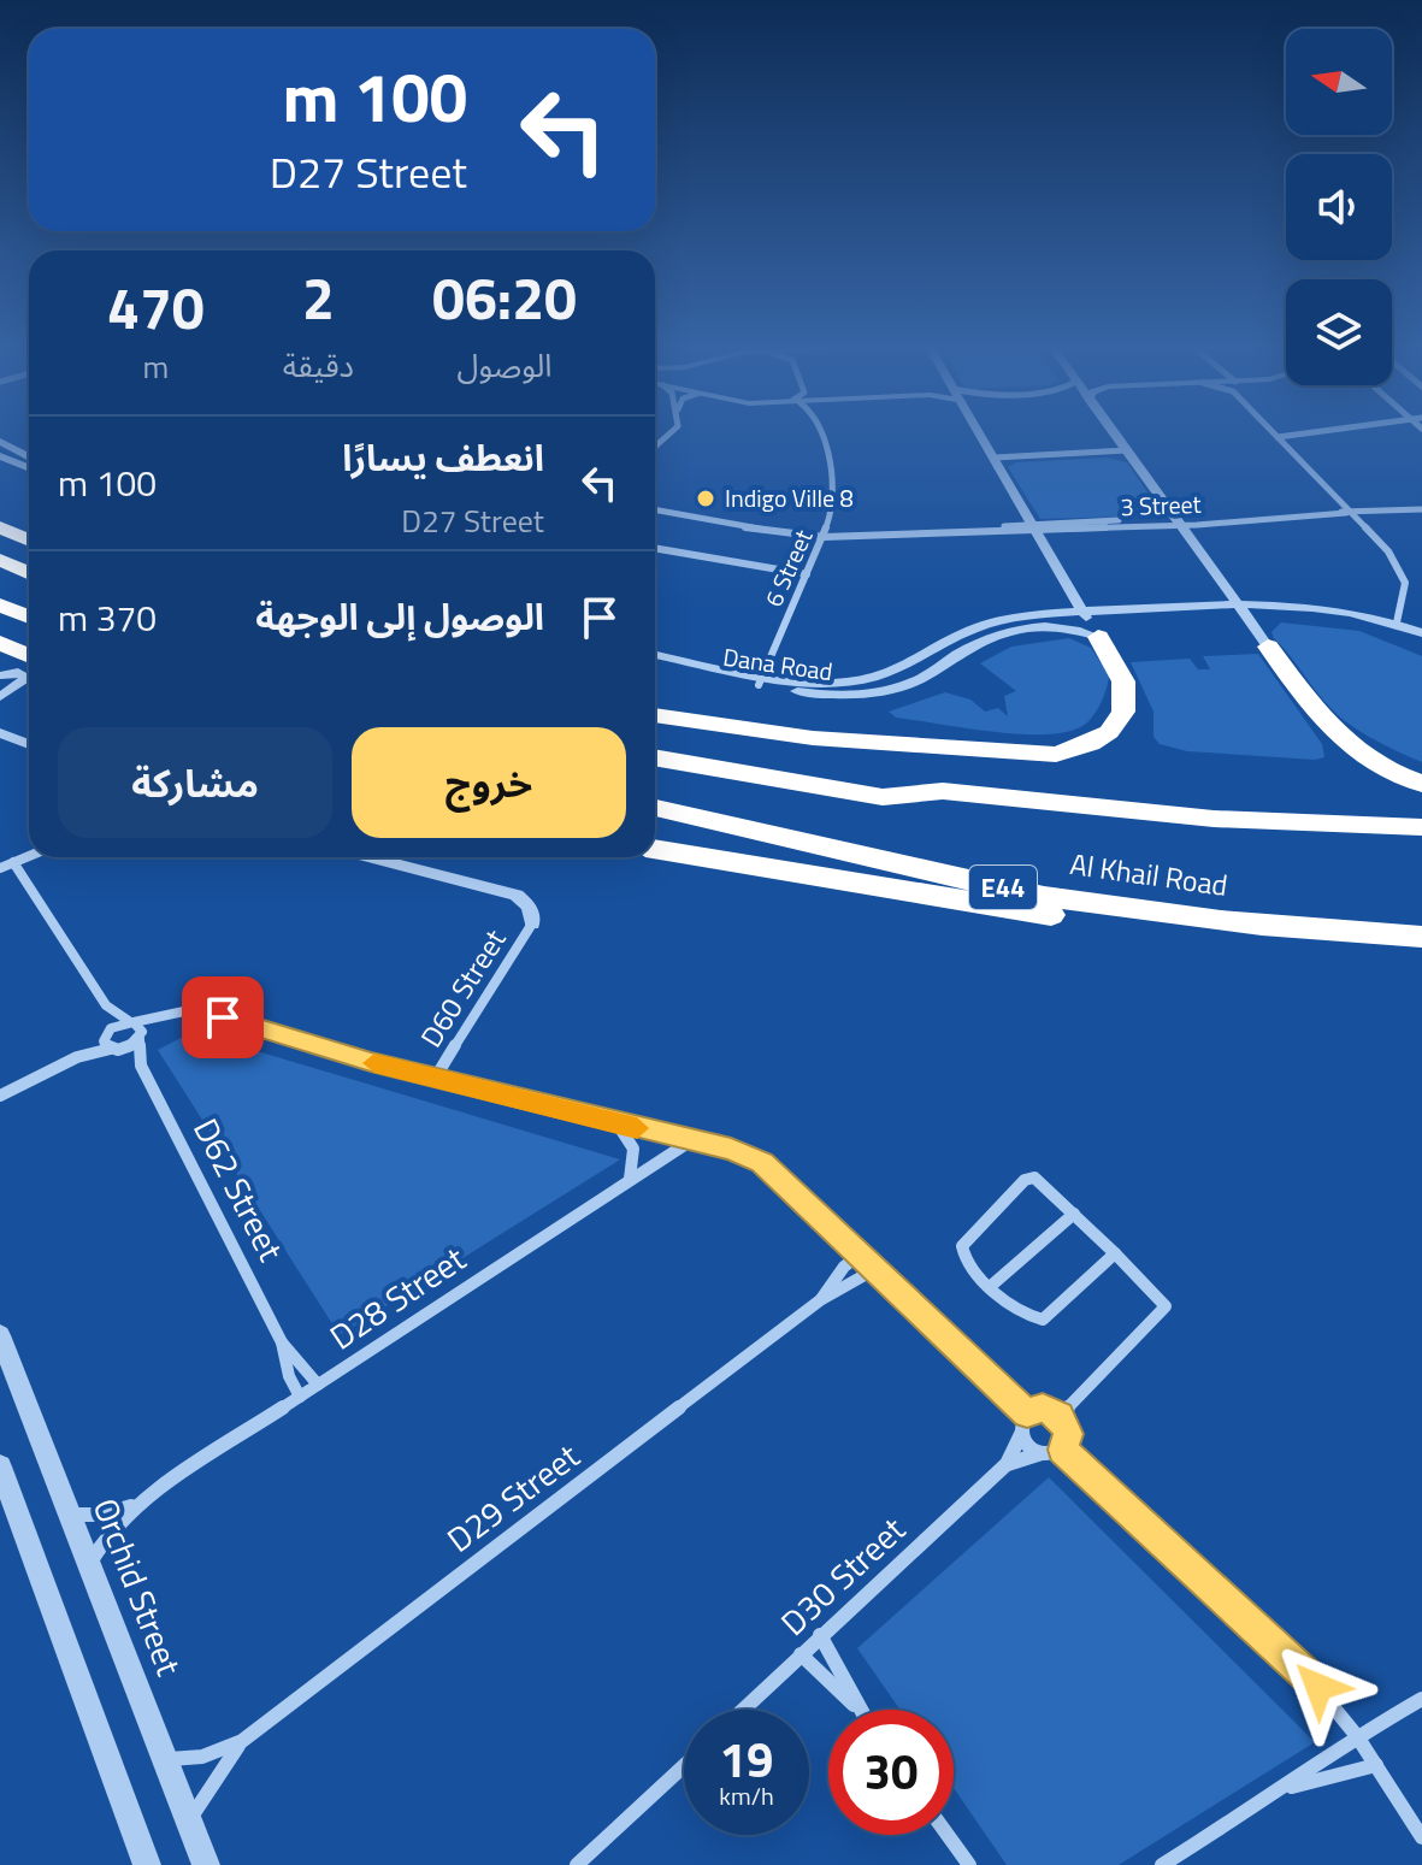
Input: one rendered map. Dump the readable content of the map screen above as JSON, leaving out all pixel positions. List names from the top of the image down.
{
  "streets": {
    "highway": ["Al Khail Road", "E44"],
    "street": [
      "3 Street",
      "6 Street",
      "Dana Road",
      "D60 Street",
      "D62 Street",
      "D28 Street",
      "D29 Street",
      "D30 Street",
      "Orchid Street"
    ]
  },
  "crossings": [
    ["3 Street", "6 Street"],
    ["6 Street", "Dana Road"],
    ["D62 Street", "D28 Street"],
    ["D28 Street", "Orchid Street"],
    ["D29 Street", "Orchid Street"]
  ],
  "places": ["Indigo Ville 8"],
  "north": "left",
  "page": {
    "turn": ["100 m", "D27 Street"],
    "eta": [
      "06:20",
      "الوصول",
      "2",
      "دقيقة",
      "470",
      "m"
    ],
    "list": [
      {
        "name": "انعطف يسارًا",
        "note": "D27 Street",
        "value": "100 m"
      },
      {
        "name": "الوصول إلى الوجهة",
        "value": "370 m"
      }
    ],
    "buttons": ["خروج", "مشاركة"],
    "speed": "19 km/h",
    "limit": "30"
  }
}
